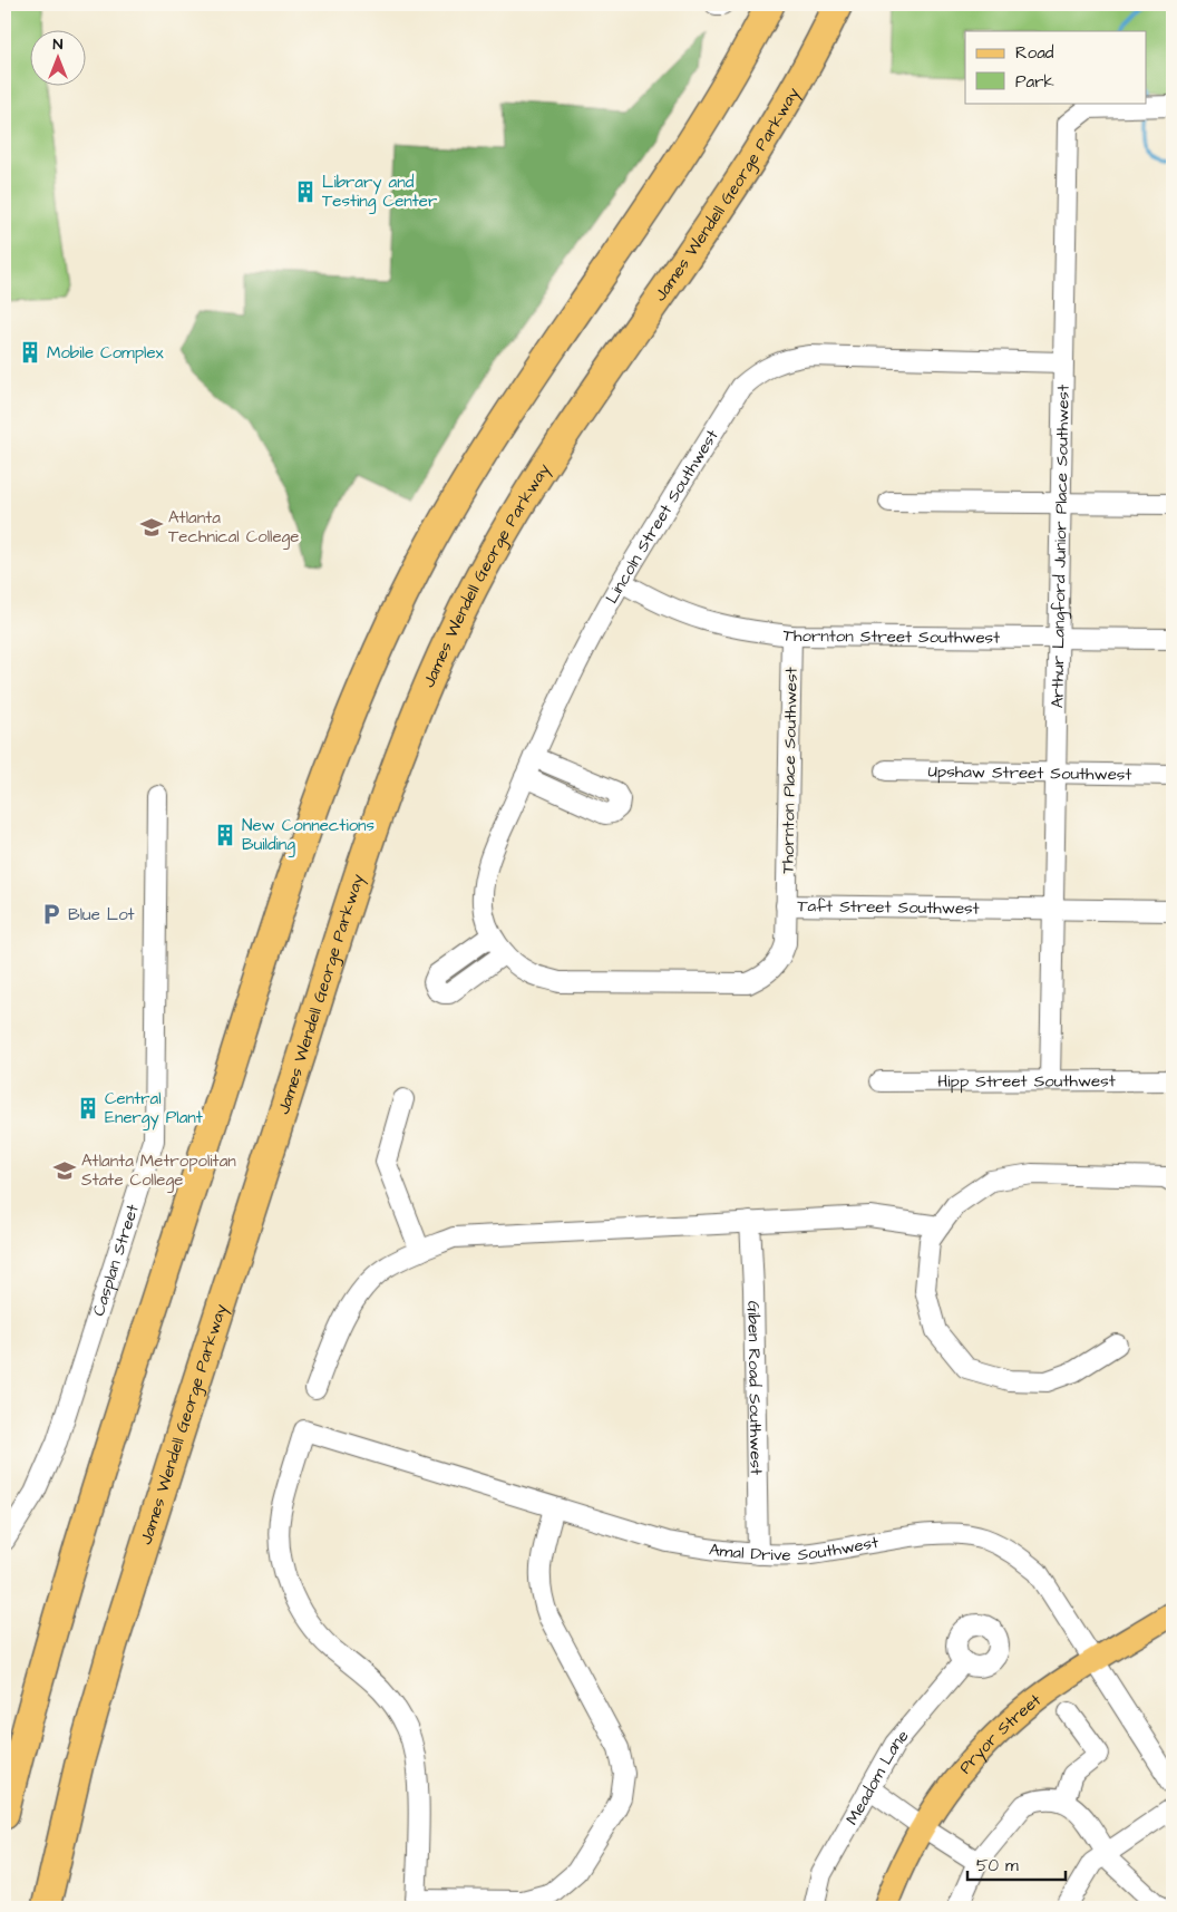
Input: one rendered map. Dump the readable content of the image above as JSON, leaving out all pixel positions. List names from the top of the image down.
{
  "streets": {
    "highway": ["James Wendell George Parkway"],
    "main road": ["Pryor Street"],
    "street": [
      "Lincoln Street Southwest",
      "Arthur Langford Junior Place Southwest",
      "Thornton Street Southwest",
      "Thornton Place Southwest",
      "Upshaw Street Southwest",
      "Taft Street Southwest",
      "Hipp Street Southwest",
      "Casplan Street",
      "Giben Road Southwest",
      "Amal Drive Southwest",
      "Meadom Lane"
    ]
  },
  "crossings": [
    ["Lincoln Street Southwest", "Arthur Langford Junior Place Southwest"],
    ["Lincoln Street Southwest", "Thornton Street Southwest"],
    ["Lincoln Street Southwest", "Taft Street Southwest"],
    ["Arthur Langford Junior Place Southwest", "Thornton Street Southwest"],
    ["Arthur Langford Junior Place Southwest", "Upshaw Street Southwest"],
    ["Arthur Langford Junior Place Southwest", "Taft Street Southwest"],
    ["Arthur Langford Junior Place Southwest", "Hipp Street Southwest"],
    ["Thornton Street Southwest", "Thornton Place Southwest"],
    ["Thornton Place Southwest", "Taft Street Southwest"],
    ["Giben Road Southwest", "Amal Drive Southwest"],
    ["Amal Drive Southwest", "Pryor Street"]
  ],
  "places": {
    "building": [
      "Library and Testing Center",
      "Mobile Complex",
      "New Connections Building",
      "Central Energy Plant"
    ],
    "school or university": ["Atlanta Technical College", "Atlanta Metropolitan State College"],
    "parking": ["Blue Lot"]
  },
  "legend": ["Road", "Park"],
  "scale_bar": "50 m",
  "north": "top"
}
